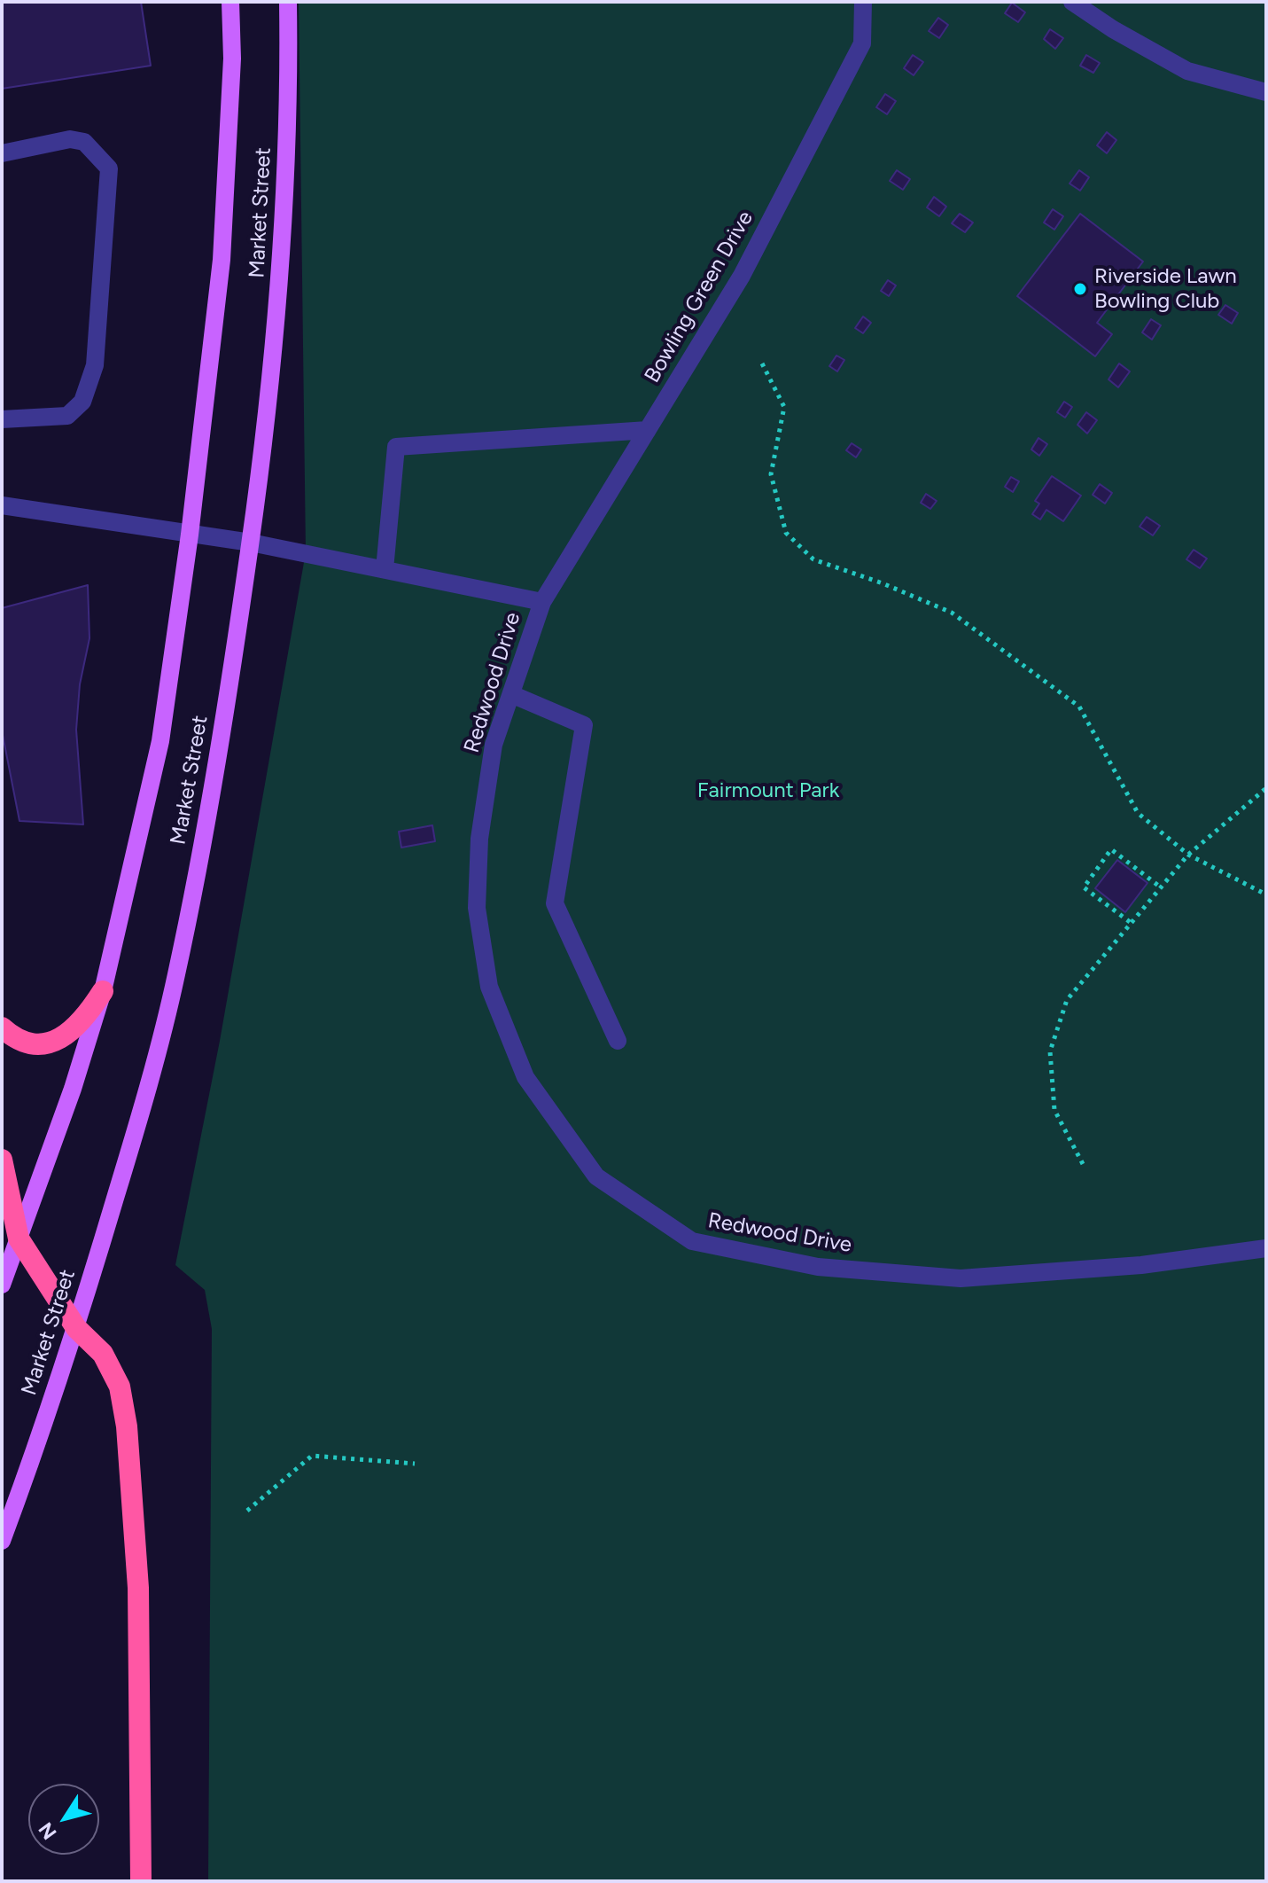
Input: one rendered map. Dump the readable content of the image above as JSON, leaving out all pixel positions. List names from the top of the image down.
{
  "streets": {
    "main road": ["Market Street"],
    "street": ["Bowling Green Drive", "Redwood Drive"]
  },
  "crossings": [
    ["Market Street", "Redwood Drive"],
    ["Bowling Green Drive", "Redwood Drive"]
  ],
  "parks": ["Fairmount Park"],
  "places": ["Riverside Lawn Bowling Club"],
  "north": "bottom left"
}
